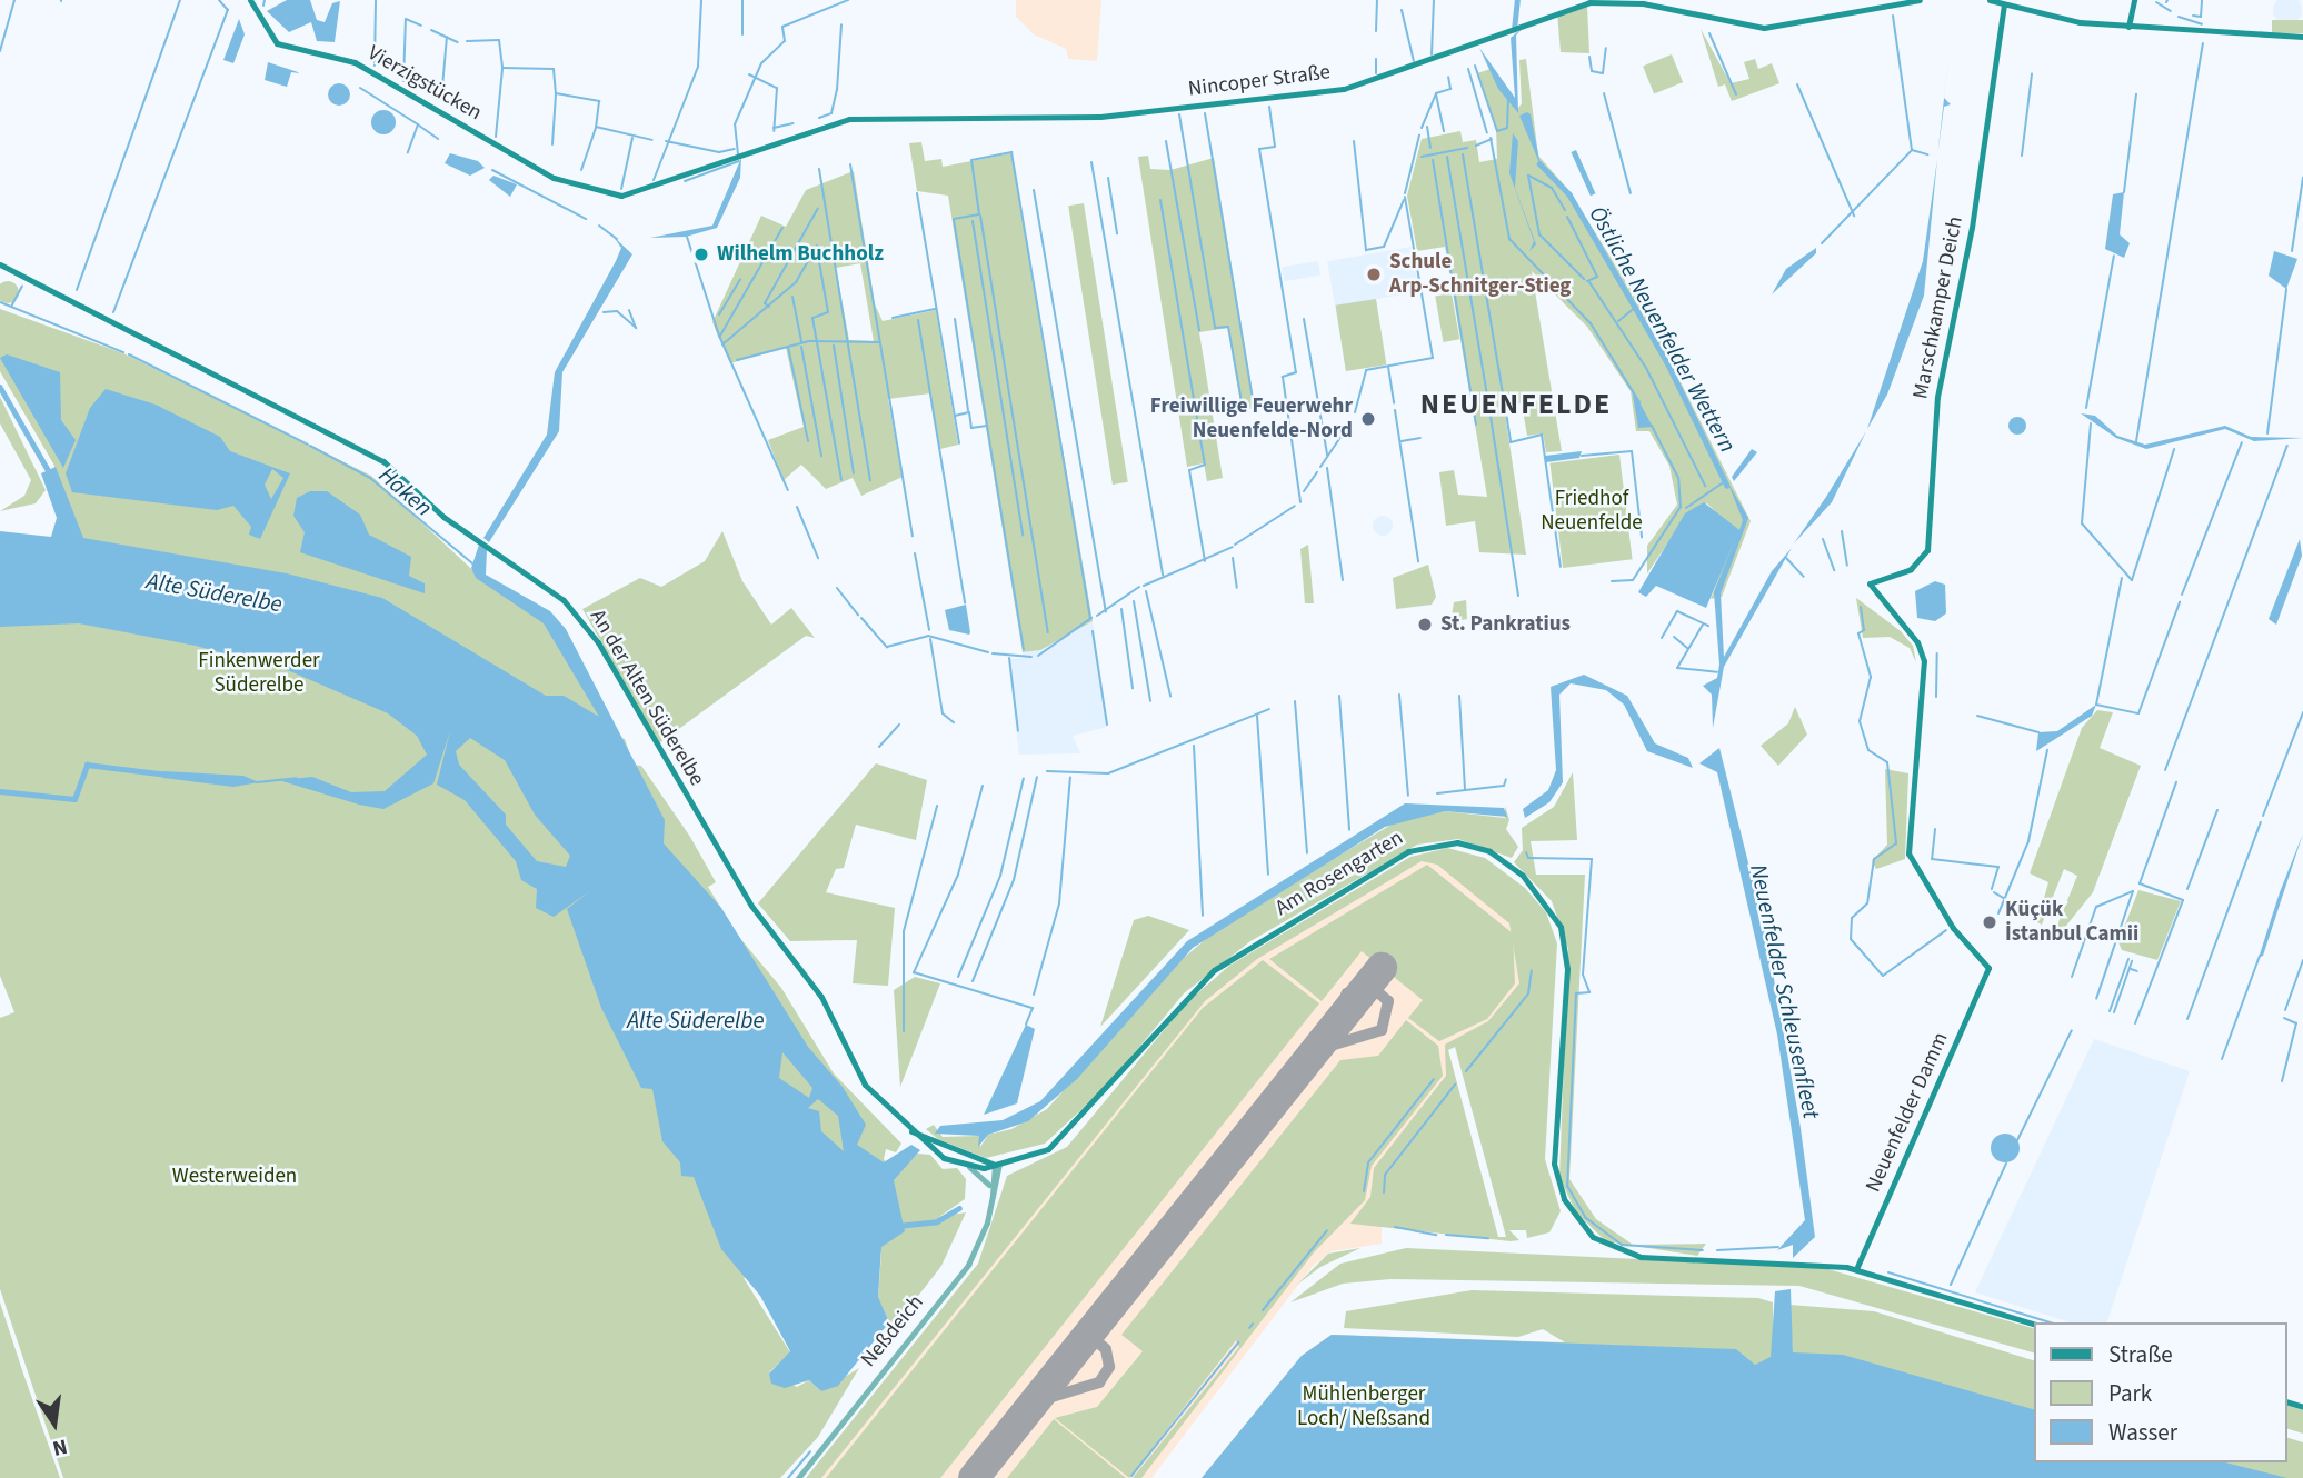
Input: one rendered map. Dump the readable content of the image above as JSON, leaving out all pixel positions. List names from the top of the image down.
{
  "streets": {
    "main road": [
      "Nincoper Straße",
      "Vierzigstücken",
      "Marschkamper Deich",
      "An der Alten Süderelbe",
      "Am Rosengarten",
      "Neuenfelder Damm"
    ],
    "street": ["Neßdeich"]
  },
  "crossings": [
    ["Nincoper Straße", "Vierzigstücken"],
    ["Marschkamper Deich", "Neuenfelder Damm"],
    ["An der Alten Süderelbe", "Am Rosengarten"],
    ["An der Alten Süderelbe", "Neßdeich"],
    ["Am Rosengarten", "Neuenfelder Damm"],
    ["Am Rosengarten", "Neßdeich"]
  ],
  "districts": ["NEUENFELDE"],
  "water": [
    "Östliche Neuenfelder Wettern",
    "Haken",
    "Alte Süderelbe",
    "Neuenfelder Schleusenfleet"
  ],
  "parks": [
    "Friedhof Neuenfelde",
    "Finkenwerder Süderelbe",
    "Westerweiden",
    "Mühlenberger Loch/ Neßsand"
  ],
  "places": [
    "Wilhelm Buchholz",
    "Schule Arp-Schnitger-Stieg",
    "Freiwillige Feuerwehr Neuenfelde-Nord",
    "St. Pankratius",
    "Küçük İstanbul Camii"
  ],
  "legend": ["Straße", "Park", "Wasser"],
  "north": "bottom"
}
